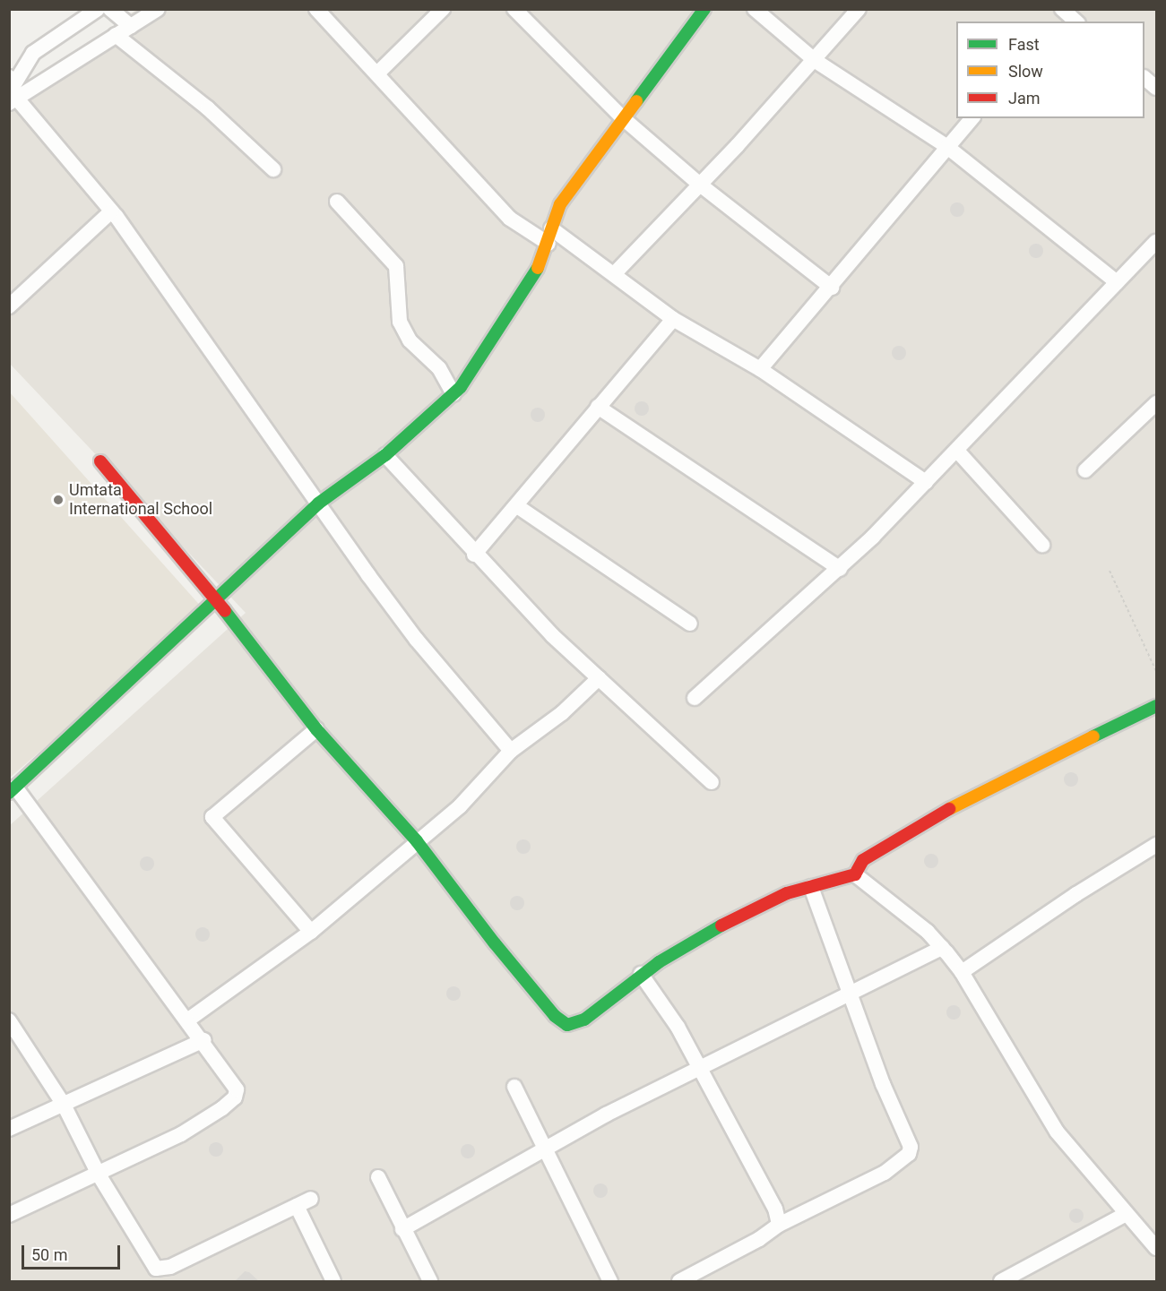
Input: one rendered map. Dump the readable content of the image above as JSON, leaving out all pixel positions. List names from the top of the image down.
{
  "places": ["Umtata International School"],
  "legend": ["Fast", "Slow", "Jam"],
  "scale_bar": "50 m"
}
